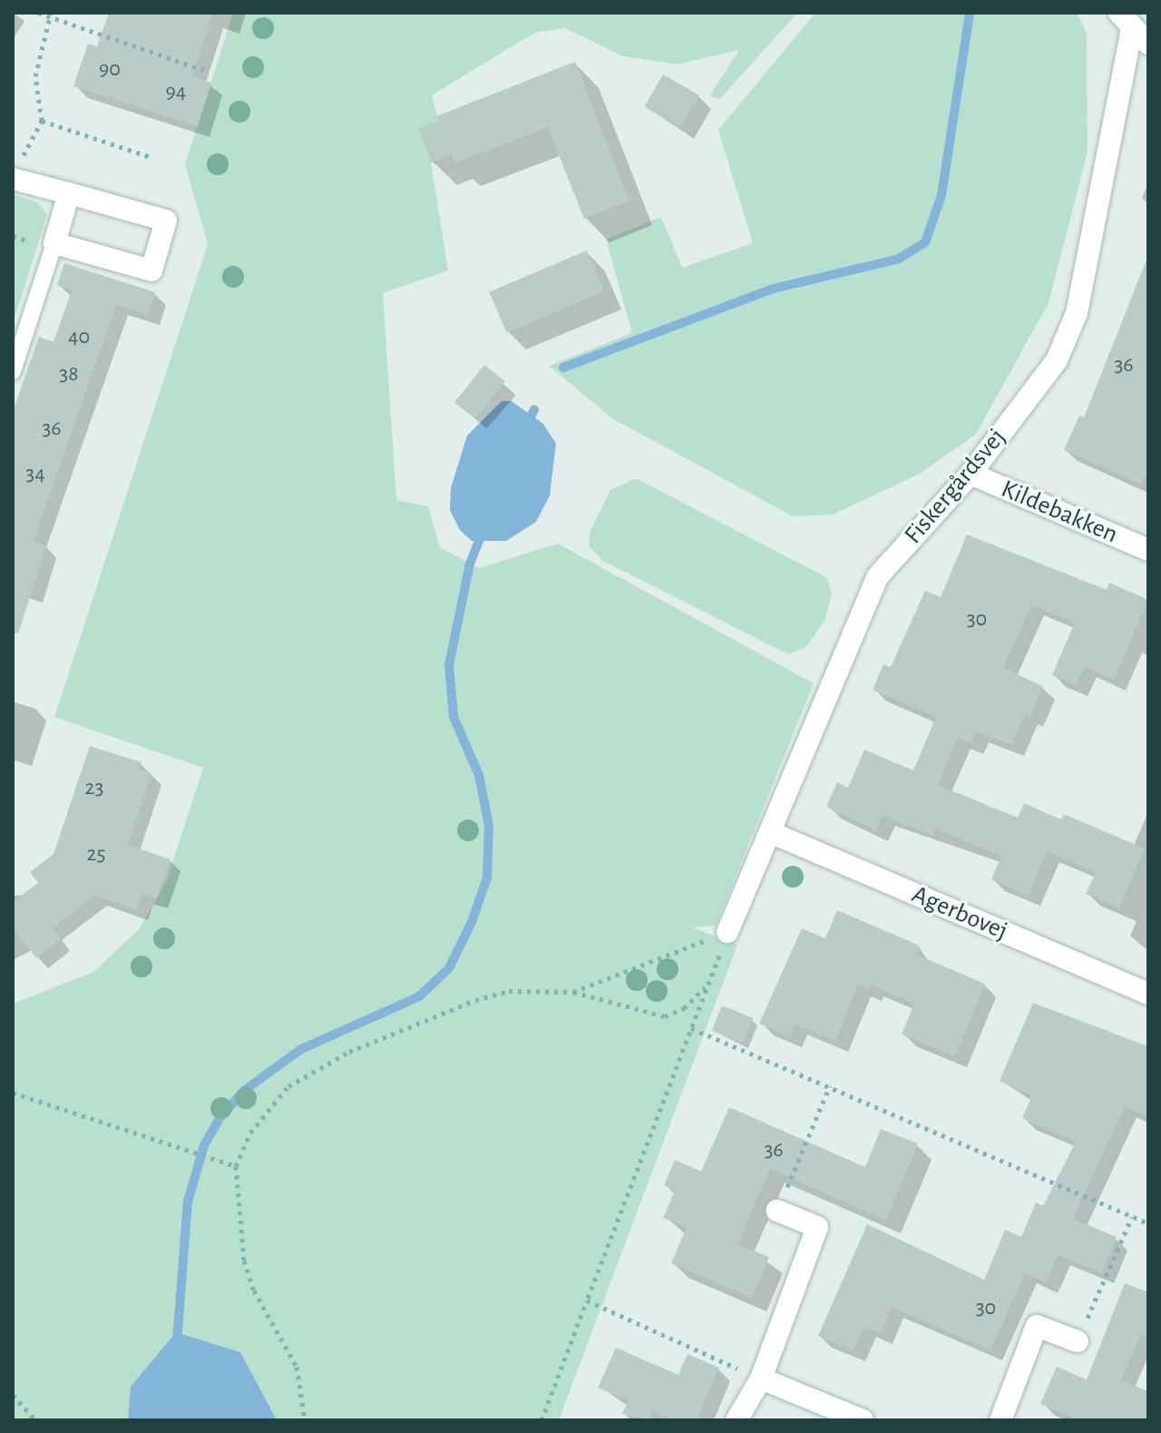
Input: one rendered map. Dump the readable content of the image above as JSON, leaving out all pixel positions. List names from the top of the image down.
{
  "streets": {
    "street": ["Fiskergårdsvej", "Kildebakken", "Agerbovej"]
  },
  "crossings": [
    ["Fiskergårdsvej", "Kildebakken"],
    ["Fiskergårdsvej", "Agerbovej"]
  ],
  "house_numbers": [
    "90",
    "94",
    "40",
    "36",
    "38",
    "36",
    "34",
    "30",
    "23",
    "25",
    "36",
    "30"
  ]
}
